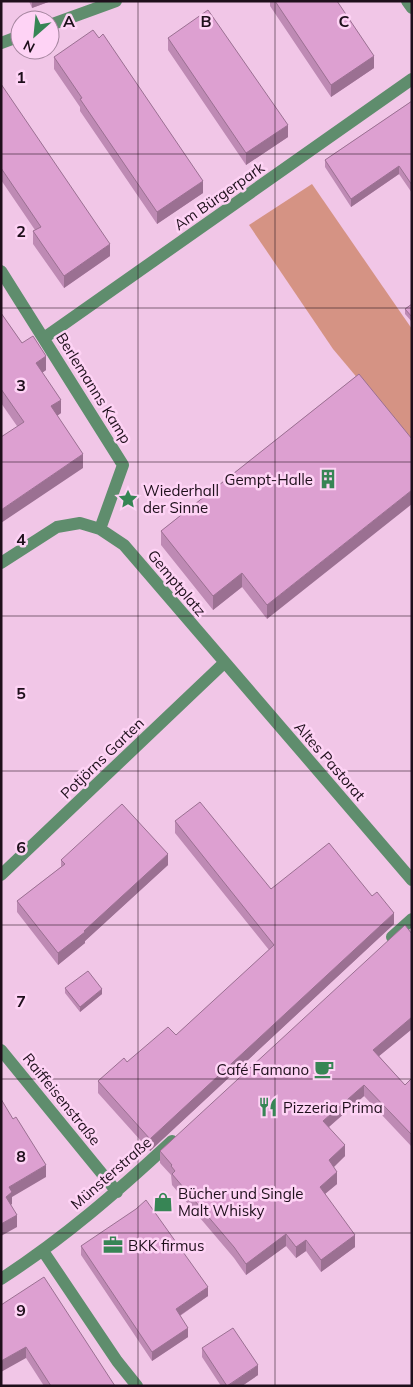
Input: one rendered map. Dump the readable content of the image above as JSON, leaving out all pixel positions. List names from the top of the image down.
{
  "streets": {
    "street": [
      "Am Bürgerpark",
      "Berlemanns Kamp",
      "Gemptplatz",
      "Potjörns Garten",
      "Altes Pastorat",
      "Raiffeisenstraße",
      "Münsterstraße"
    ]
  },
  "crossings": [
    ["Am Bürgerpark", "Berlemanns Kamp"],
    ["Berlemanns Kamp", "Gemptplatz"],
    ["Gemptplatz", "Potjörns Garten"],
    ["Gemptplatz", "Altes Pastorat"],
    ["Potjörns Garten", "Altes Pastorat"],
    ["Raiffeisenstraße", "Münsterstraße"]
  ],
  "places": {
    "building": ["Gempt-Halle"],
    "place": ["Wiederhall der Sinne"],
    "cafe": ["Café Famano"],
    "restaurant": ["Pizzeria Prima"],
    "shop": ["Bücher und Single Malt Whisky"],
    "office": ["BKK firmus"]
  },
  "north": "bottom left",
  "grid": {
    "columns": ["A", "B", "C"],
    "rows": [
      "1",
      "2",
      "3",
      "4",
      "5",
      "6",
      "7",
      "8",
      "9"
    ]
  }
}
